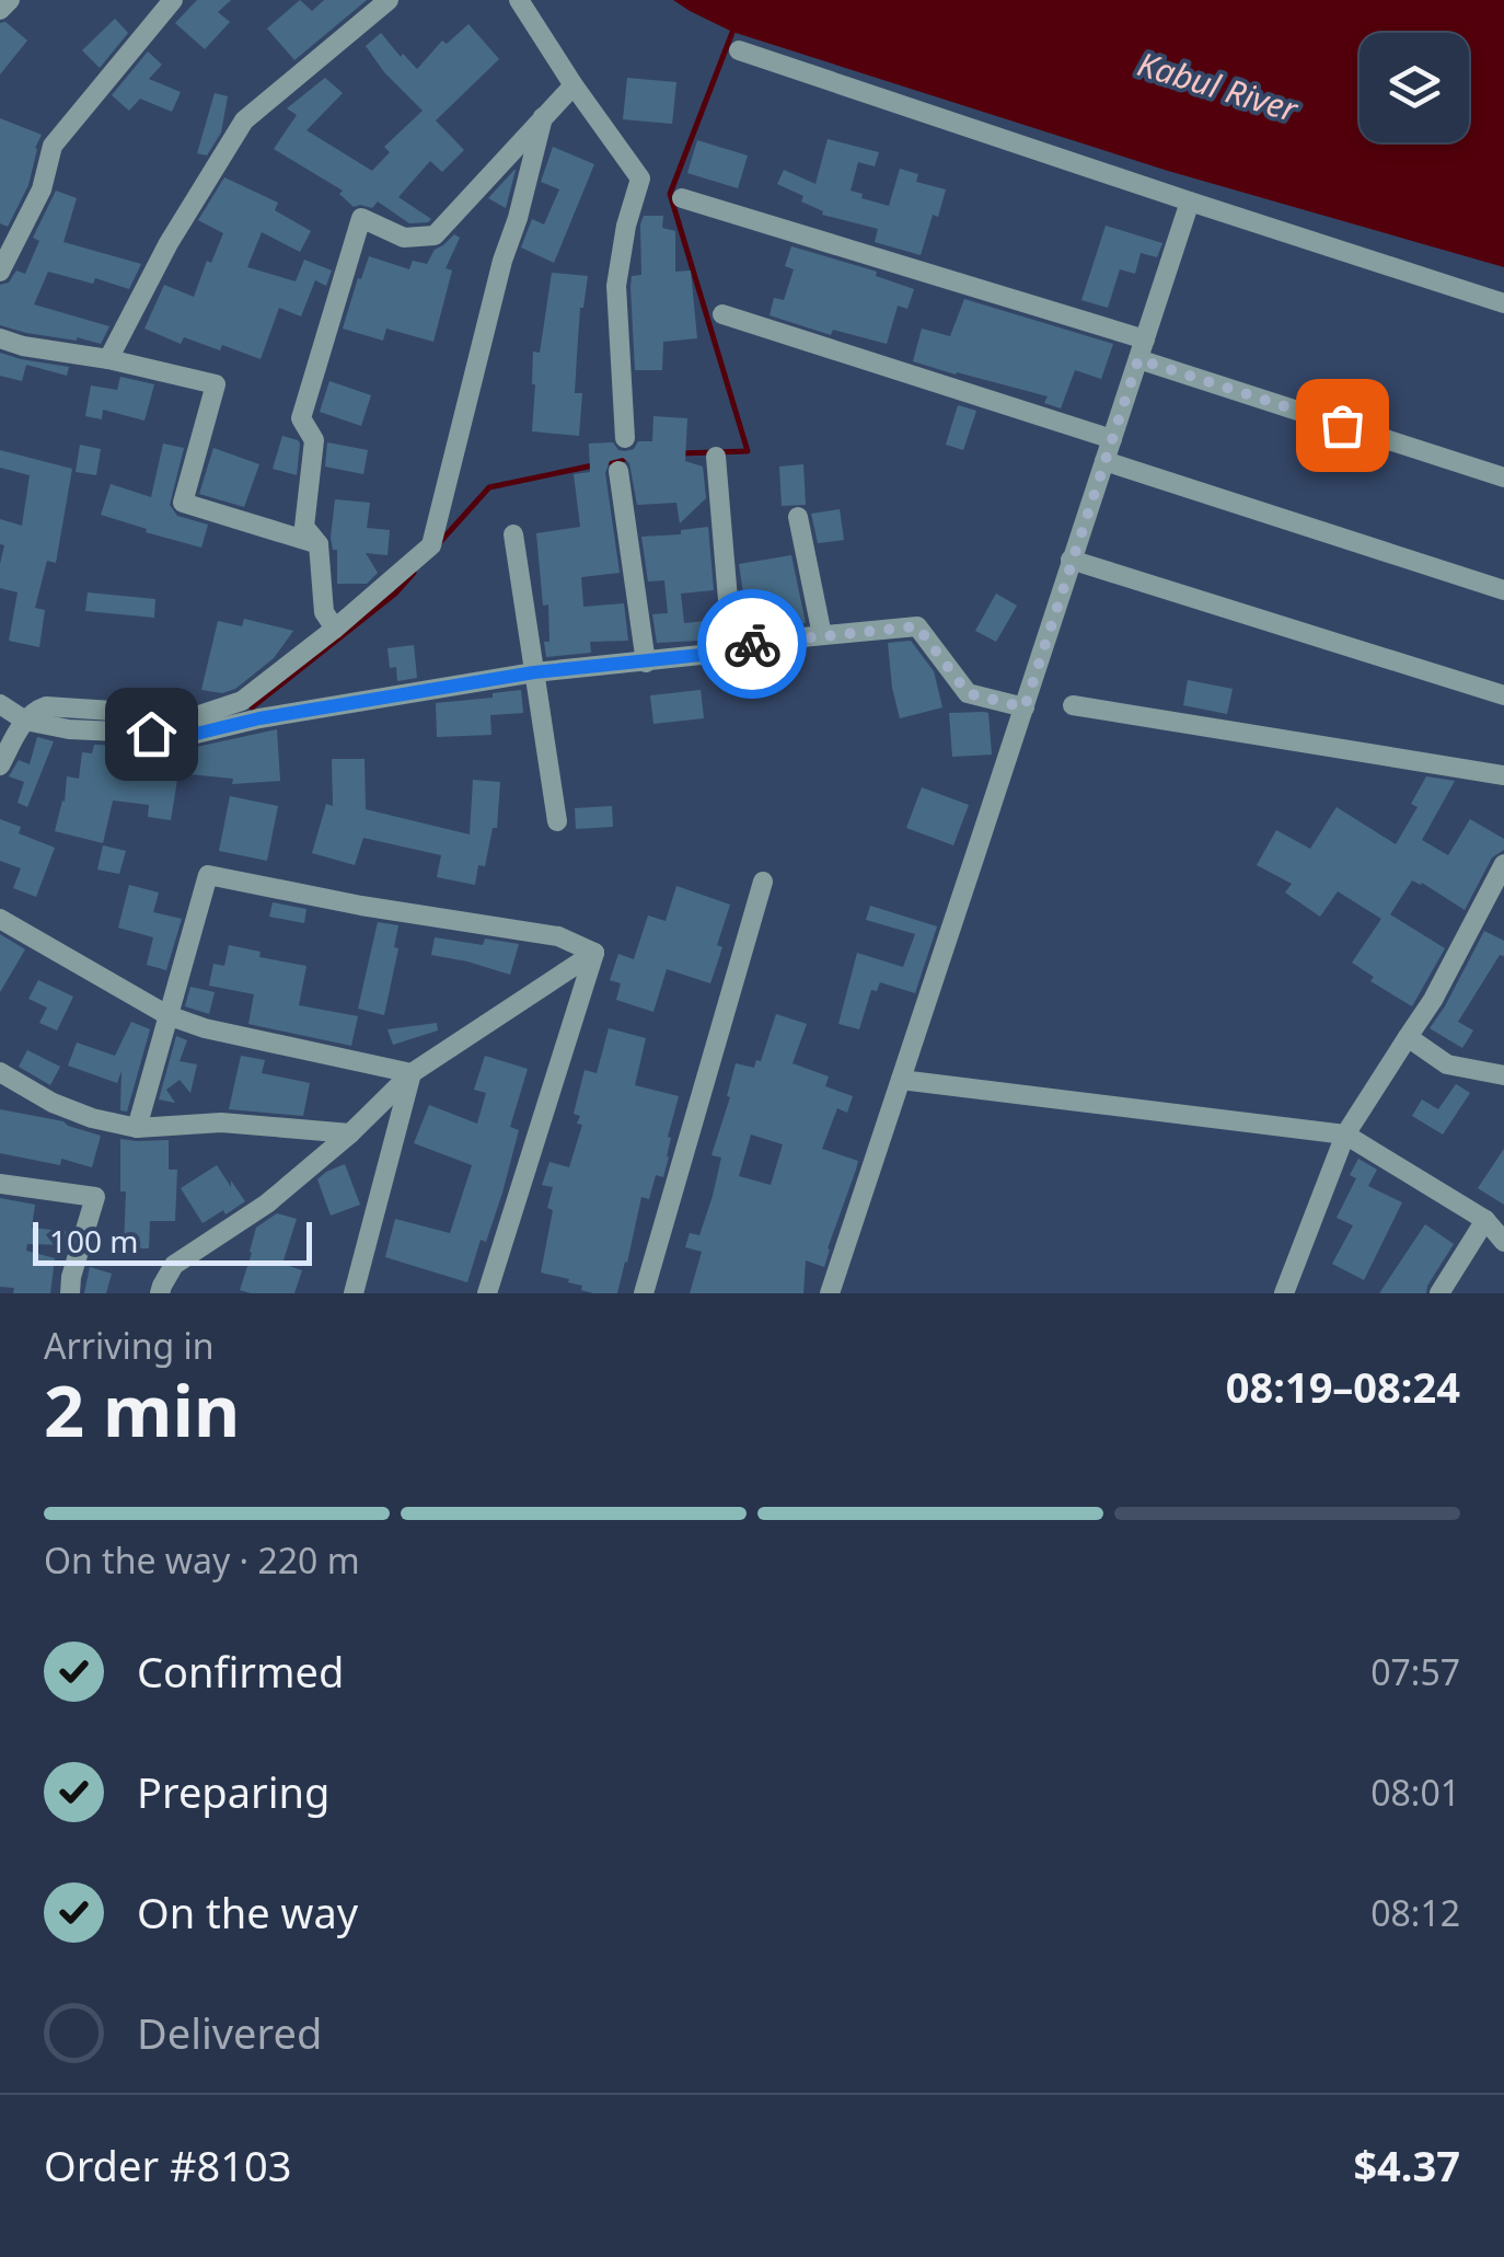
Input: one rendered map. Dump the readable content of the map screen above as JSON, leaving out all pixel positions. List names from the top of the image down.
{
  "water": ["Kabul River"],
  "scale_bar": "100 m",
  "page": {
    "scale": "100 m",
    "heading": ["2 min", "Arriving in", "08:19–08:24"],
    "panel": ["Order #8103", "$4.37"],
    "bar": "On the way · 220 m",
    "list": [
      ["Confirmed", "07:57"],
      ["Preparing", "08:01"],
      ["On the way", "08:12"],
      "Delivered"
    ]
  }
}
